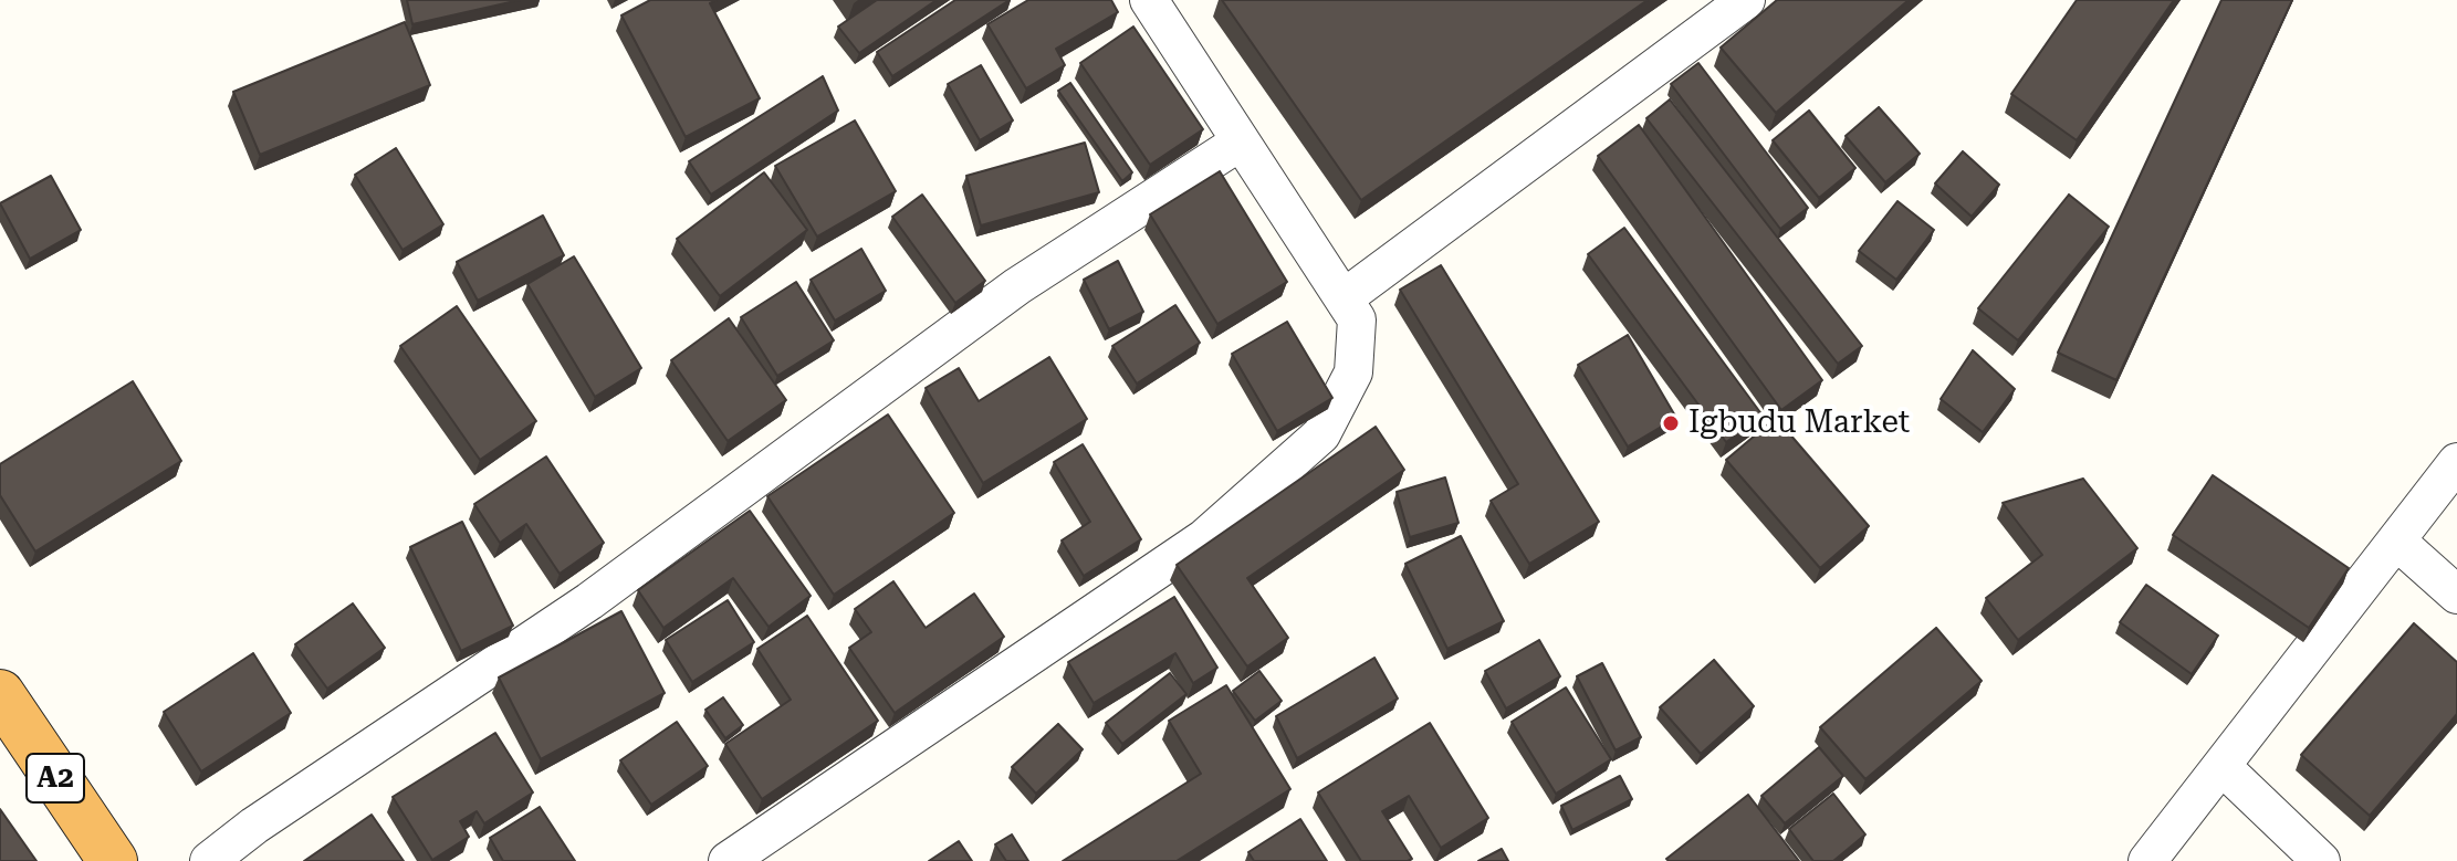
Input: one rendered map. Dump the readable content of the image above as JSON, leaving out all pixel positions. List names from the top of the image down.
{
  "streets": {
    "highway": ["A2"]
  },
  "places": ["Igbudu Market"]
}
